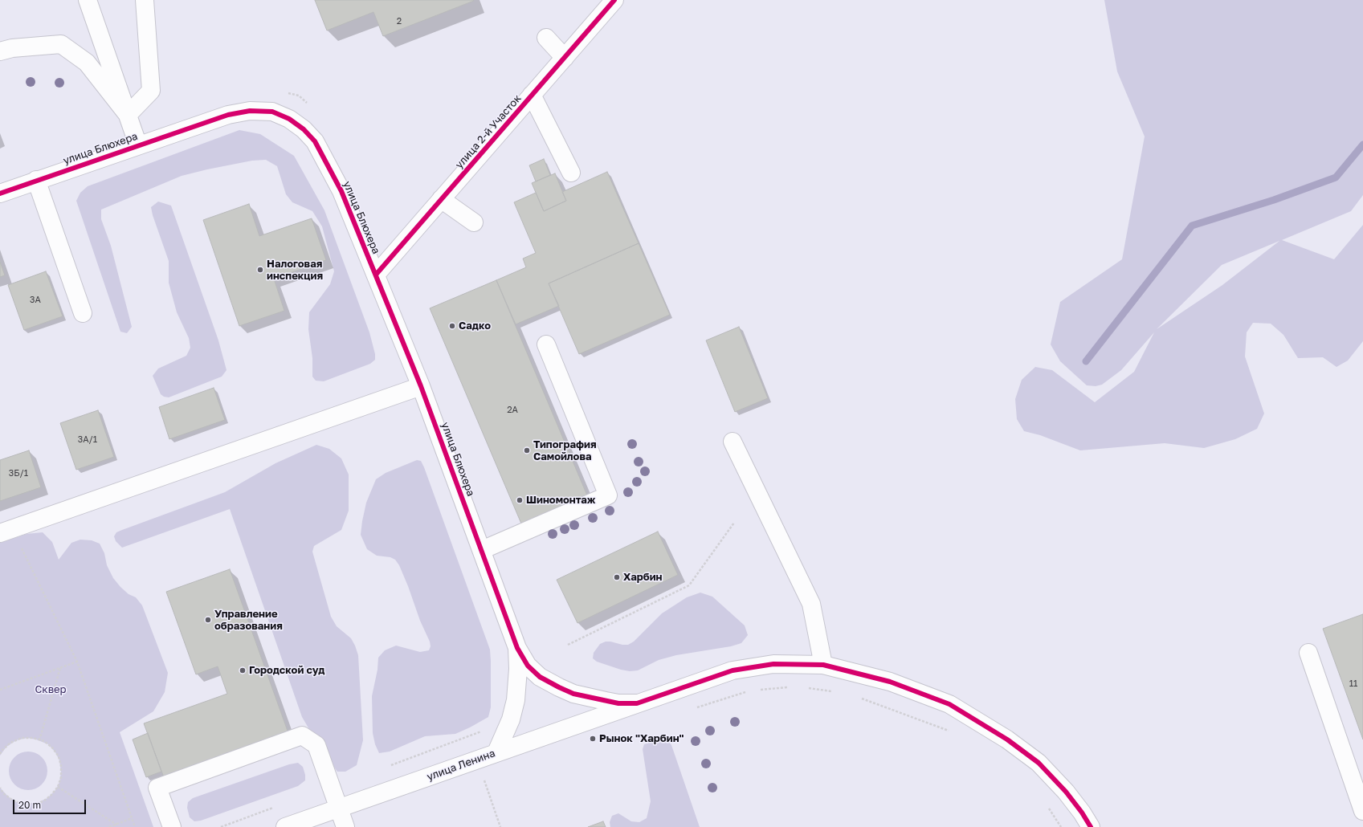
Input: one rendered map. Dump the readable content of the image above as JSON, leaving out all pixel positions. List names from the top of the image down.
{
  "streets": {
    "street": ["улица 2-й Участок", "улица Блюхера", "улица Ленина"]
  },
  "crossings": [
    ["улица 2-й Участок", "улица Блюхера"],
    ["улица Блюхера", "улица Ленина"]
  ],
  "parks": ["Сквер"],
  "places": [
    "Налоговая инспекция",
    "Садко",
    "Типография Самойлова",
    "Шиномонтаж",
    "Харбин",
    "Управление образования",
    "Городской суд",
    "Рынок \"Харбин\""
  ],
  "house_numbers": [
    "2",
    "3А",
    "2А",
    "3А/1",
    "3Б/1",
    "11"
  ],
  "scale_bar": "20 m"
}
